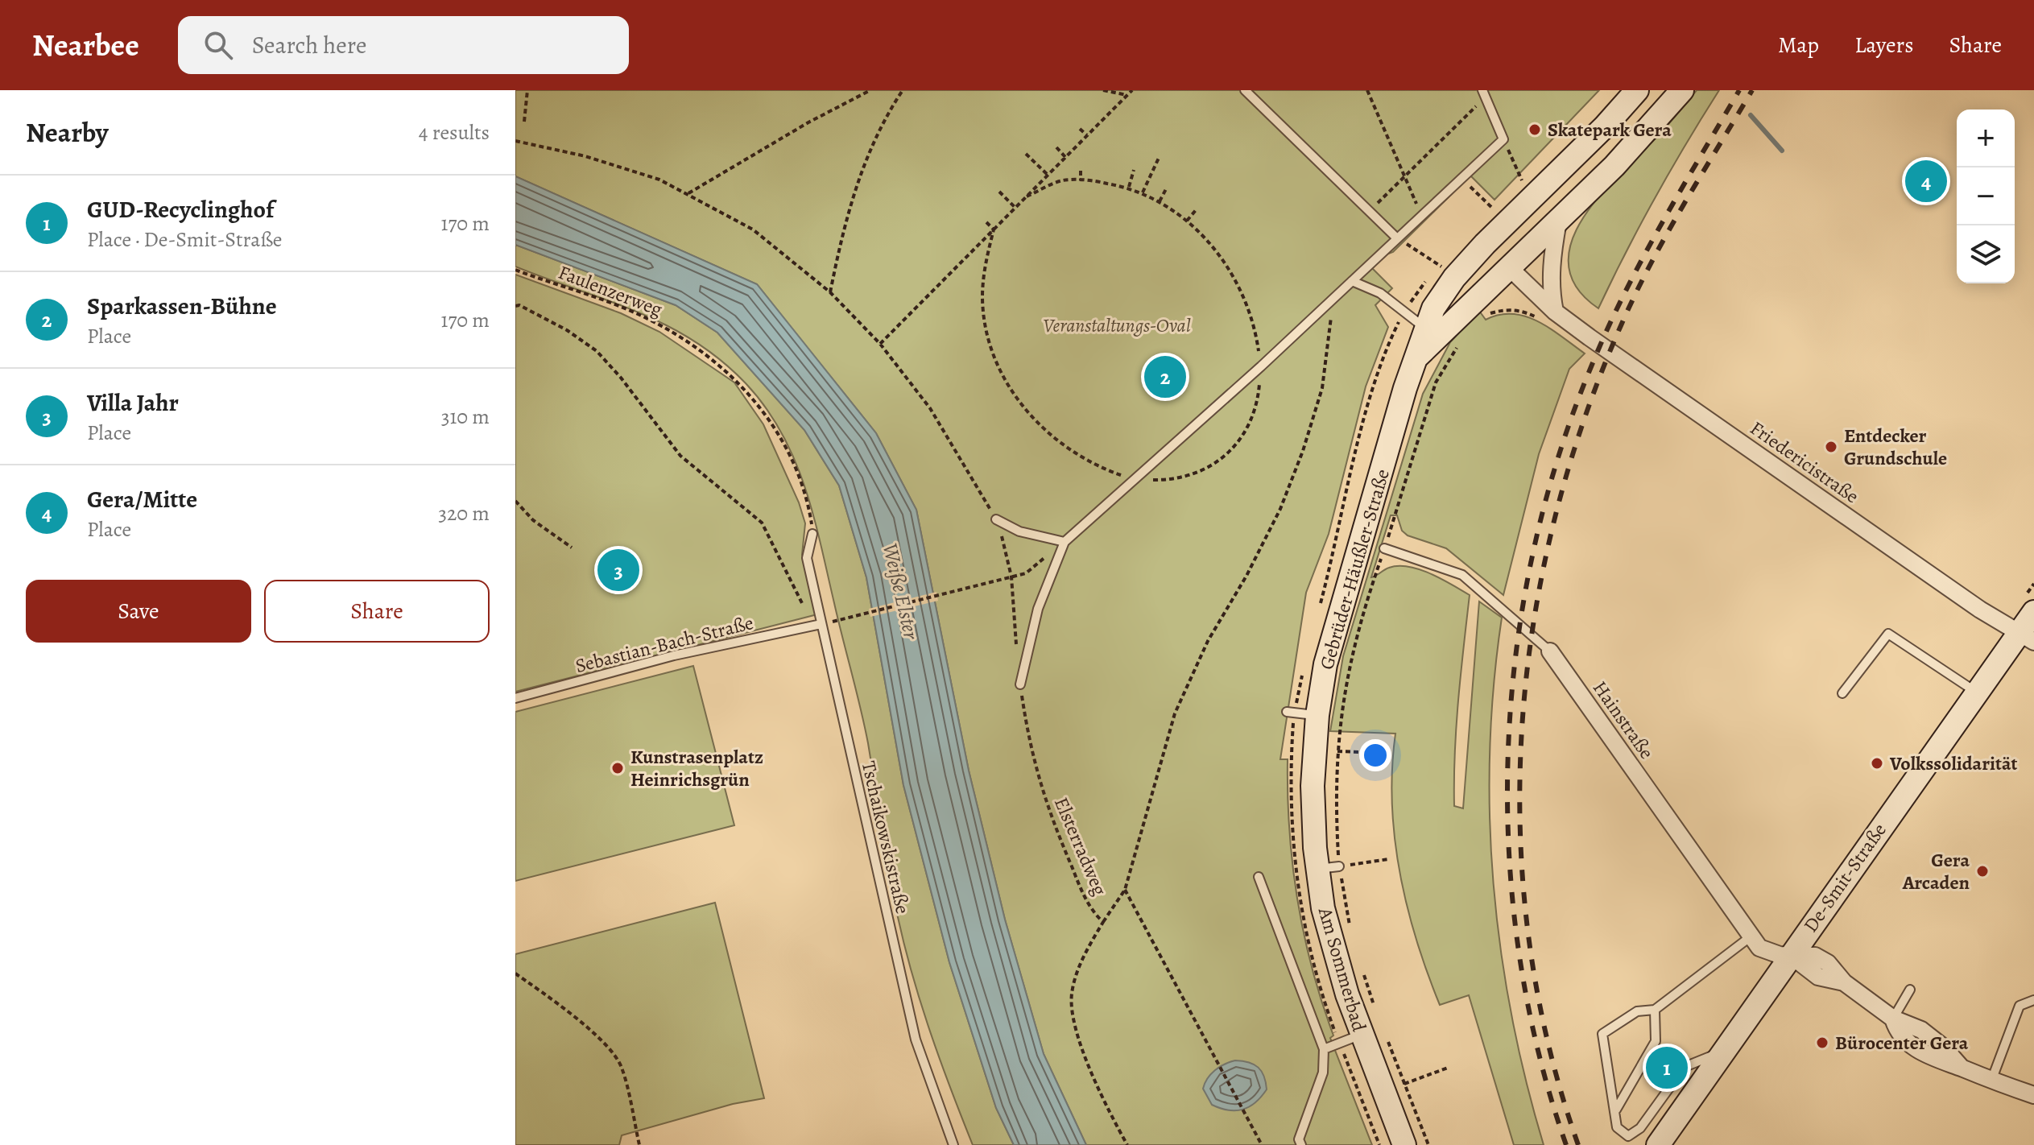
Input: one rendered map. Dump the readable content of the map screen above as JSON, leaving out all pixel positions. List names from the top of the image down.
{
  "streets": {
    "main road": ["Gebrüder-Häußler-Straße", "De-Smit-Straße", "Am Sommerbad"],
    "street": ["Friedericistraße", "Hainstraße"],
    "lane": ["Sebastian-Bach-Straße", "Tschaikowskistraße"],
    "path": ["Faulenzerweg", "Elsterradweg"]
  },
  "crossings": [
    ["Faulenzerweg", "Tschaikowskistraße"],
    ["Friedericistraße", "Gebrüder-Häußler-Straße"],
    ["Friedericistraße", "De-Smit-Straße"],
    ["Gebrüder-Häußler-Straße", "Am Sommerbad"],
    ["Sebastian-Bach-Straße", "Tschaikowskistraße"],
    ["Hainstraße", "De-Smit-Straße"]
  ],
  "water": ["Weiße Elster"],
  "parks": ["Veranstaltungs-Oval"],
  "places": [
    "Skatepark Gera",
    "Entdecker Grundschule",
    "Volkssolidarität",
    "Kunstrasenplatz Heinrichsgrün",
    "Gera Arcaden",
    "Bürocenter Gera"
  ],
  "page": {
    "header": "Nearbee",
    "search": "Search here",
    "nav": ["Map", "Layers", "Share"],
    "heading": ["Nearby", "4 results"],
    "map_buttons": ["+", "−"],
    "pins": [
      "4",
      "2",
      "3",
      "1"
    ],
    "list": [
      {
        "mark": "1",
        "name": "GUD-Recyclinghof",
        "note": "Place · De-Smit-Straße",
        "value": "170 m"
      },
      {
        "mark": "2",
        "name": "Sparkassen-Bühne",
        "note": "Place",
        "value": "170 m"
      },
      {
        "mark": "3",
        "name": "Villa Jahr",
        "note": "Place",
        "value": "310 m"
      },
      {
        "mark": "4",
        "name": "Gera/Mitte",
        "note": "Place",
        "value": "320 m"
      }
    ],
    "buttons": ["Save", "Share"]
  }
}
